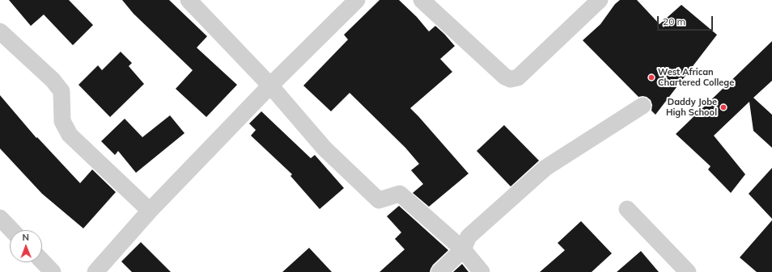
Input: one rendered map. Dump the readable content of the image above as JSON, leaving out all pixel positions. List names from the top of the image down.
{
  "places": ["West African Chartered College", "Daddy Jobe High School"],
  "scale_bar": "20 m",
  "north": "top"
}
